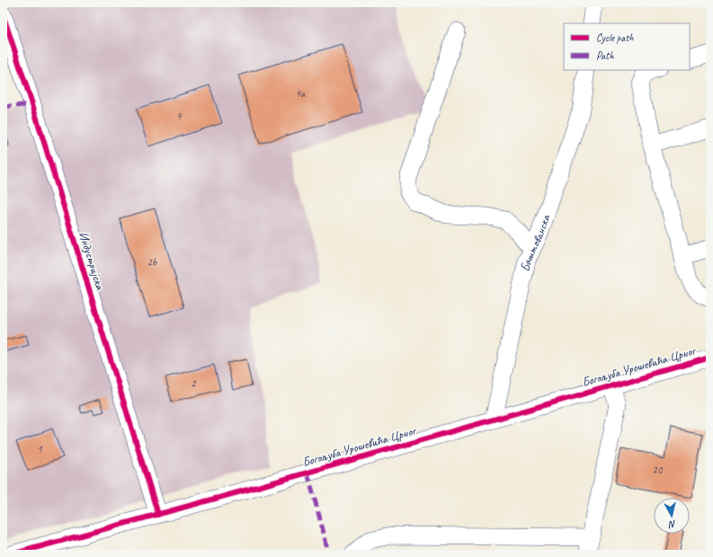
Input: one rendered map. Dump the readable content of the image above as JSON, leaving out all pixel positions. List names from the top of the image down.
{
  "streets": {
    "street": ["Баштованска", "Индустријска", "Богољуба Урошевића Црног"]
  },
  "crossings": [
    ["Баштованска", "Богољуба Урошевића Црног"],
    ["Индустријска", "Богољуба Урошевића Црног"]
  ],
  "house_numbers": [
    "4a",
    "4",
    "2b",
    "2",
    "1",
    "20"
  ],
  "legend": ["Cycle path", "Path"],
  "north": "bottom"
}
